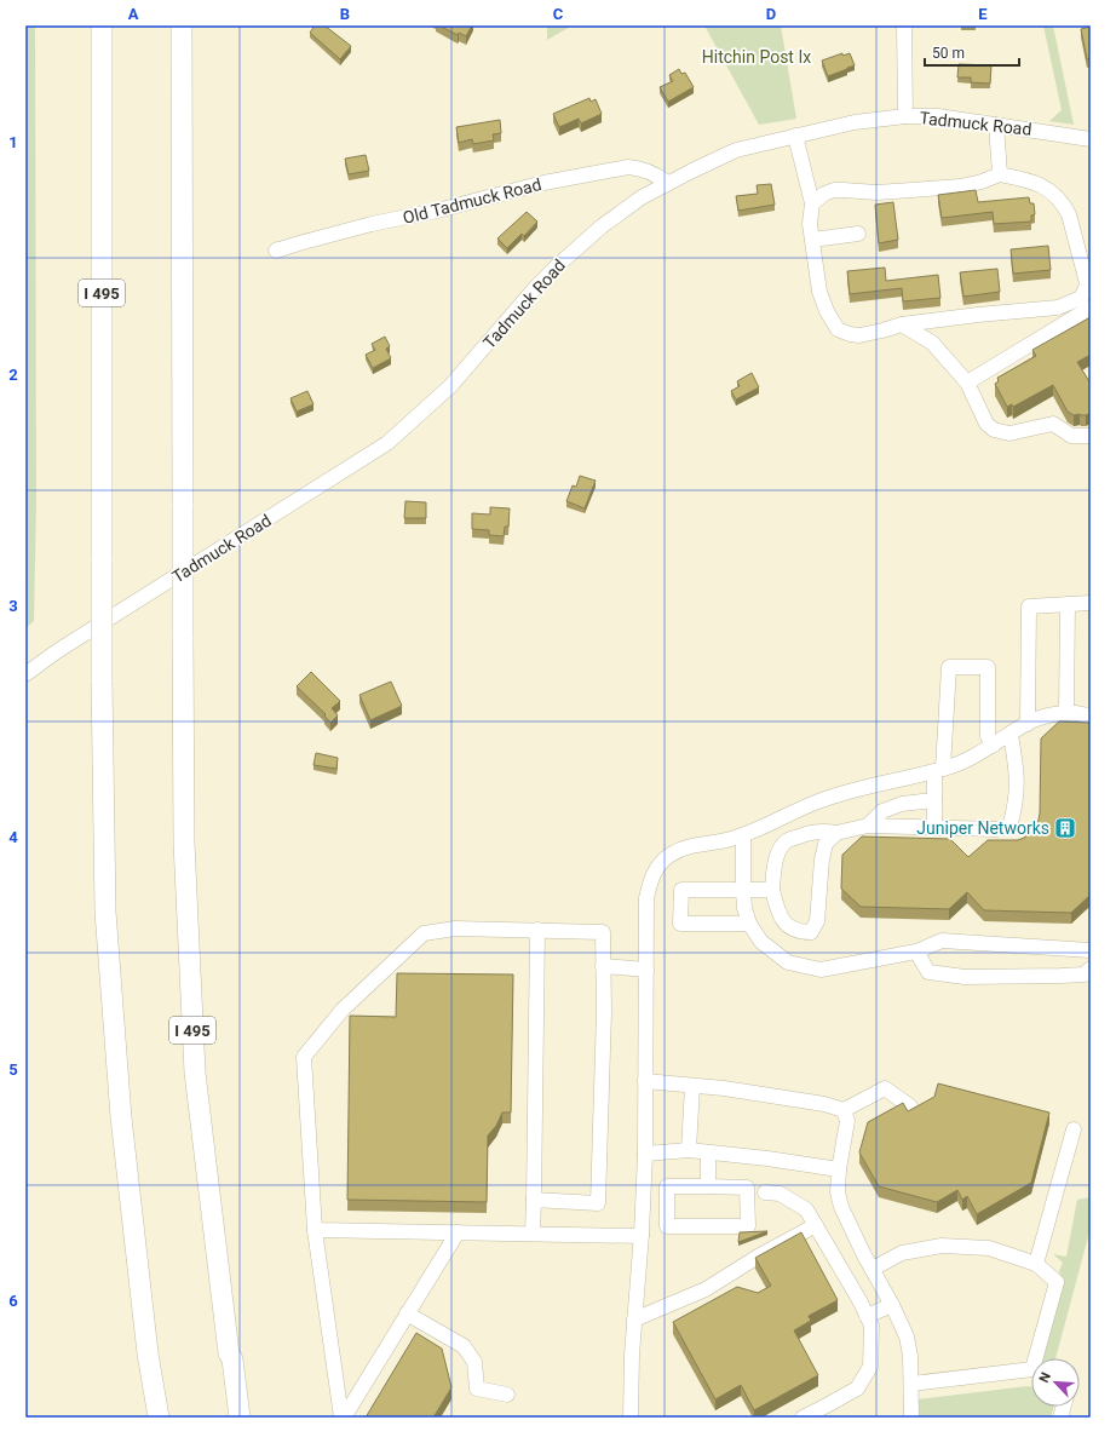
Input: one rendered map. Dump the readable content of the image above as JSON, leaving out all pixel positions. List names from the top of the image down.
{
  "streets": {
    "highway": ["I 495"],
    "street": ["Tadmuck Road", "Old Tadmuck Road"]
  },
  "crossings": [
    ["Tadmuck Road", "Old Tadmuck Road"]
  ],
  "parks": ["Hitchin Post Ix"],
  "places": {
    "building": ["Juniper Networks"]
  },
  "scale_bar": "50 m",
  "north": "top left",
  "grid": {
    "columns": [
      "A",
      "B",
      "C",
      "D",
      "E"
    ],
    "rows": [
      "1",
      "2",
      "3",
      "4",
      "5",
      "6"
    ]
  }
}
